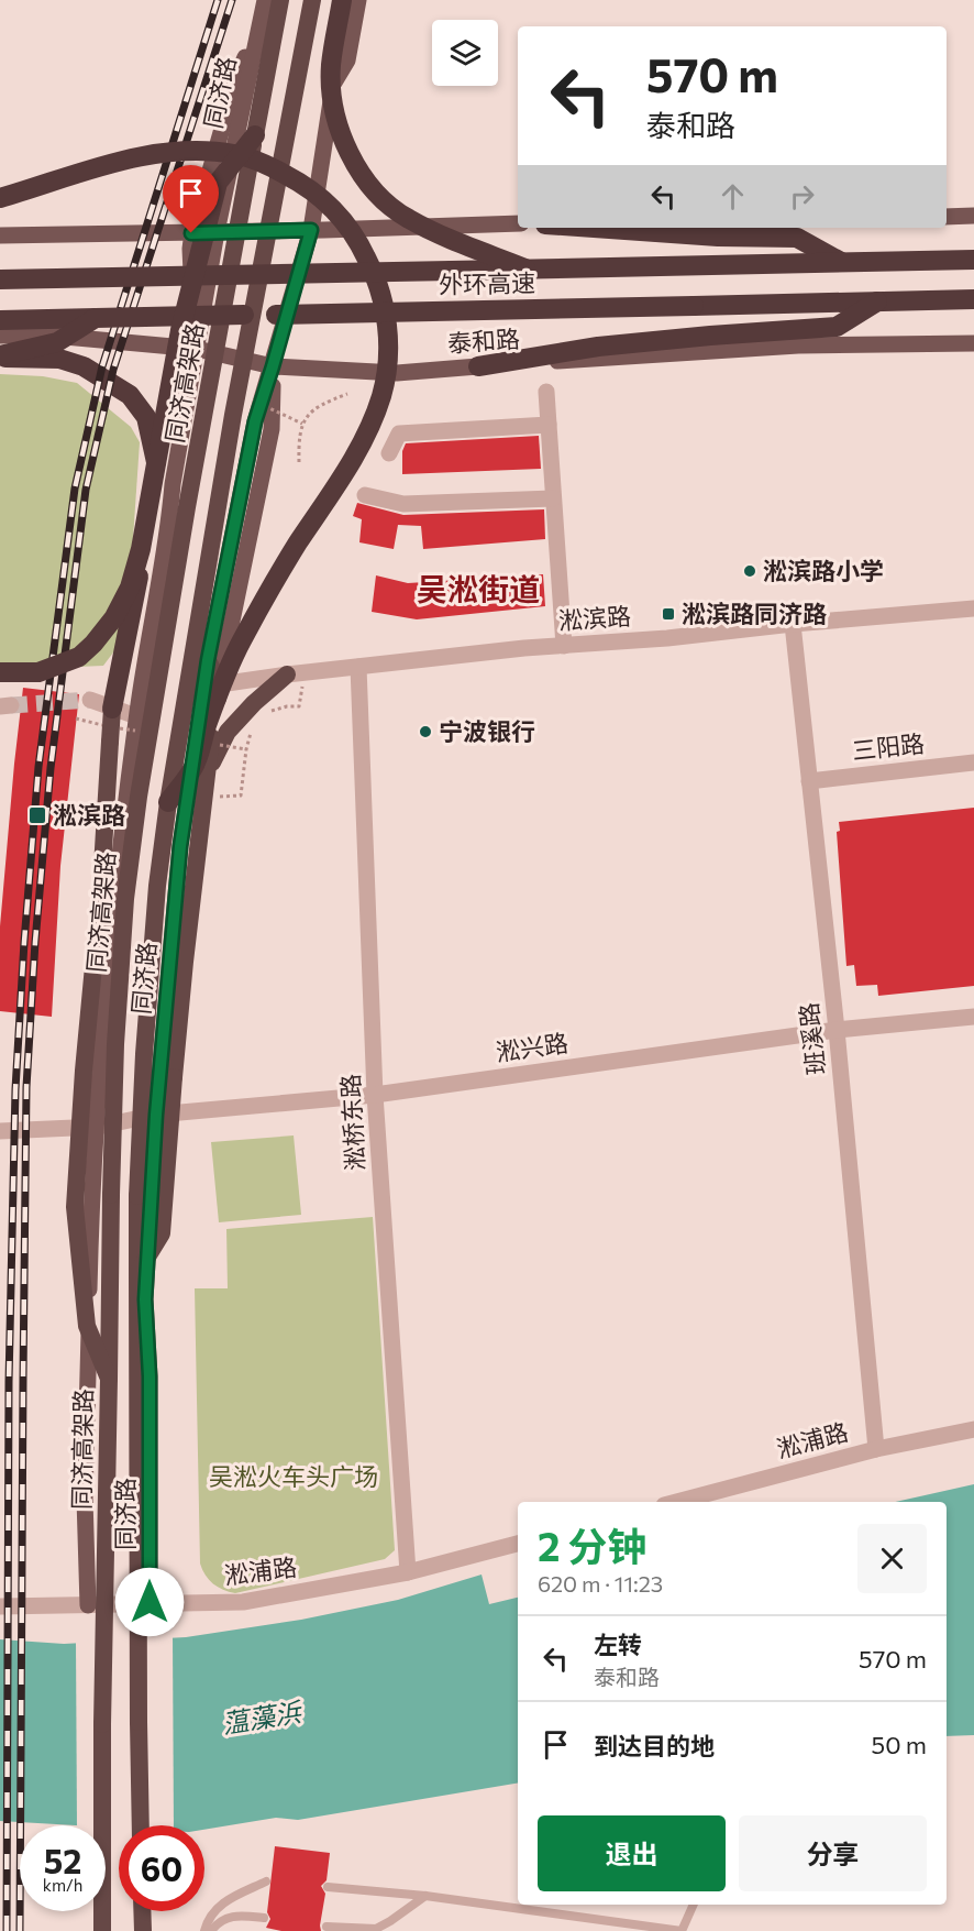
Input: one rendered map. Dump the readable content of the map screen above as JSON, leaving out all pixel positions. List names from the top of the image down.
{
  "streets": {
    "highway": ["外环高速", "同济高架路"],
    "main road": ["同济路", "泰和路"],
    "street": [
      "淞滨路",
      "三阳路",
      "班溪路",
      "淞兴路",
      "淞桥东路",
      "淞浦路"
    ]
  },
  "crossings": [
    ["同济路", "泰和路"],
    ["同济路", "淞滨路"],
    ["同济路", "淞兴路"],
    ["同济路", "淞浦路"],
    ["淞滨路", "班溪路"],
    ["淞滨路", "淞桥东路"],
    ["三阳路", "班溪路"],
    ["班溪路", "淞兴路"],
    ["班溪路", "淞浦路"],
    ["淞兴路", "淞桥东路"],
    ["淞桥东路", "淞浦路"]
  ],
  "districts": ["吴淞街道"],
  "water": ["蕰藻浜"],
  "parks": ["吴淞火车头广场"],
  "places": {
    "other": ["淞滨路小学", "宁波银行"],
    "transit": ["淞滨路同济路", "淞滨路"]
  },
  "page": {
    "turn": ["570 m", "泰和路"],
    "heading": ["2 分钟", "620 m · 11:23"],
    "list": [
      {
        "name": "左转",
        "note": "泰和路",
        "value": "570 m"
      },
      {
        "name": "到达目的地",
        "value": "50 m"
      }
    ],
    "buttons": ["退出", "分享"],
    "speed": "52 km/h",
    "limit": "60"
  }
}
